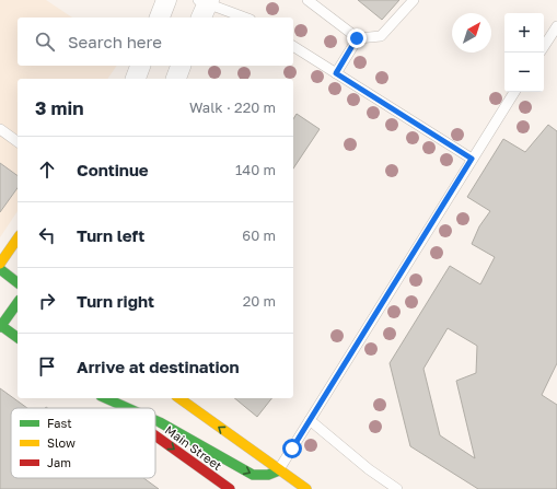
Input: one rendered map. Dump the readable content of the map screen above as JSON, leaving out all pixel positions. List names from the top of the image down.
{
  "streets": {
    "main road": ["Main Street"]
  },
  "legend": ["Fast", "Slow", "Jam"],
  "north": "top right",
  "page": {
    "map_buttons": ["+", "−"],
    "search": "Search here",
    "heading": ["3 min", "Walk · 220 m"],
    "list": [
      ["Continue", "140 m"],
      ["Turn left", "60 m"],
      ["Turn right", "20 m"],
      "Arrive at destination"
    ]
  }
}
